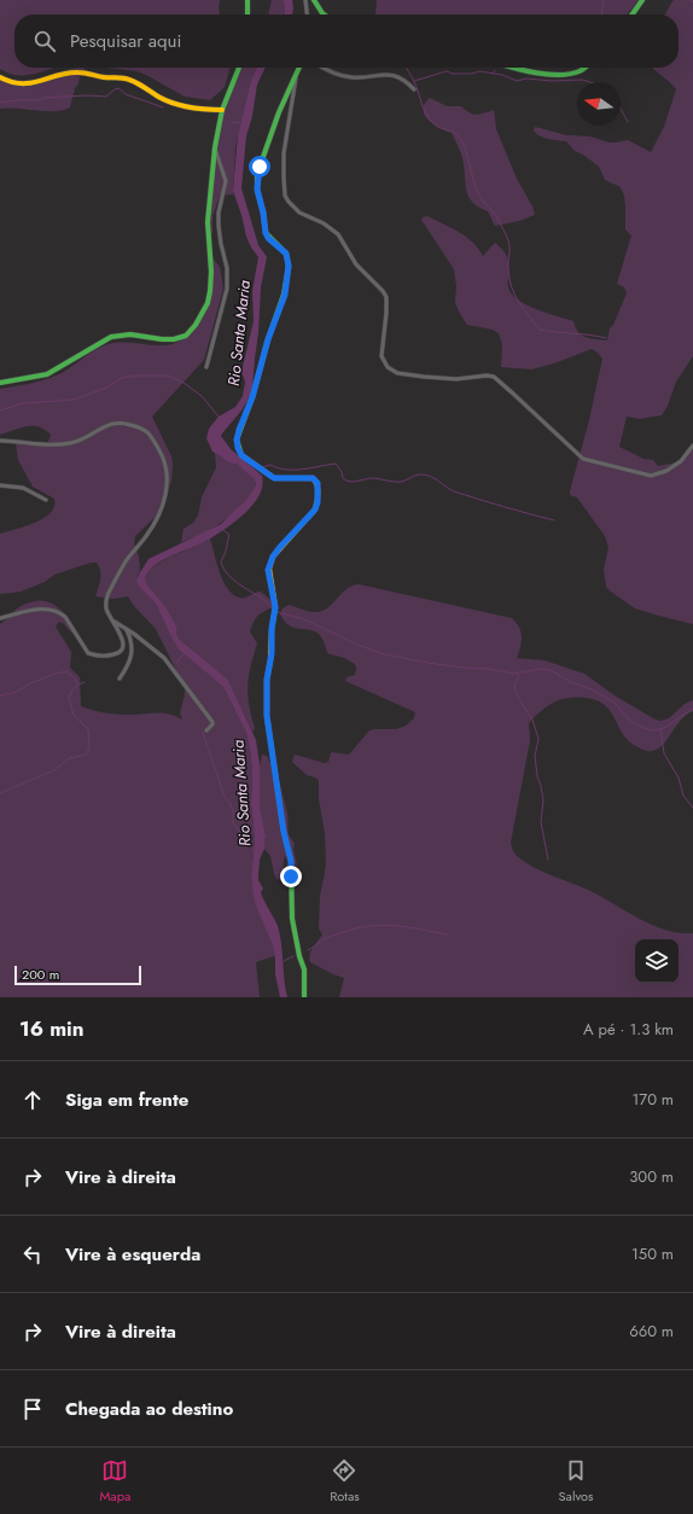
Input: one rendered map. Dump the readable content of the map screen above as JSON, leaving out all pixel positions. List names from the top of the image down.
{
  "water": ["Rio Santa Maria"],
  "scale_bar": "200 m",
  "north": "left",
  "page": {
    "search": "Pesquisar aqui",
    "scale": "200 m",
    "heading": ["16 min", "A pé · 1.3 km"],
    "list": [
      ["Siga em frente", "170 m"],
      ["Vire à direita", "300 m"],
      ["Vire à esquerda", "150 m"],
      ["Vire à direita", "660 m"],
      "Chegada ao destino"
    ],
    "nav": ["Mapa", "Rotas", "Salvos"]
  }
}
